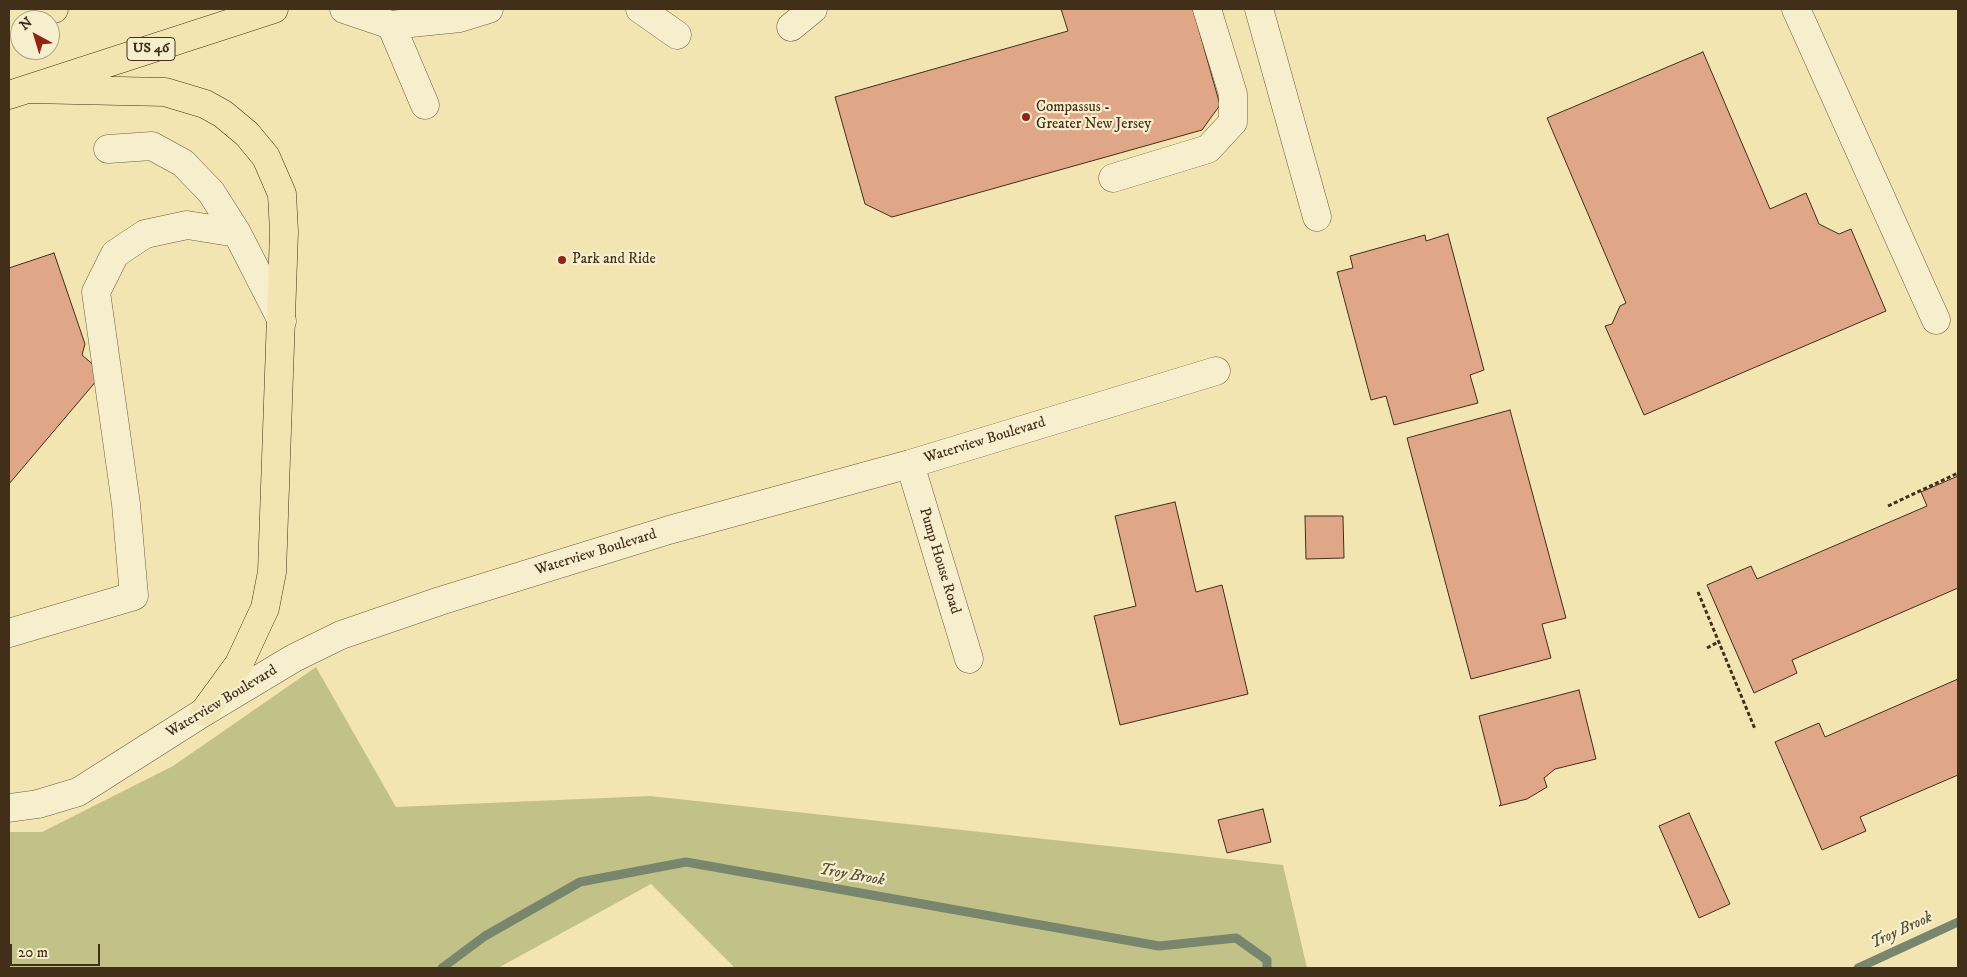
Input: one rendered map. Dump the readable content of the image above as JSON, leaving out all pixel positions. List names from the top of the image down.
{
  "streets": {
    "highway": ["US 46"],
    "street": ["Waterview Boulevard", "Pump House Road"]
  },
  "crossings": [
    ["Waterview Boulevard", "Pump House Road"]
  ],
  "water": ["Troy Brook"],
  "places": ["Compassus - Greater New Jersey", "Park and Ride"],
  "scale_bar": "20 m",
  "north": "top left"
}
